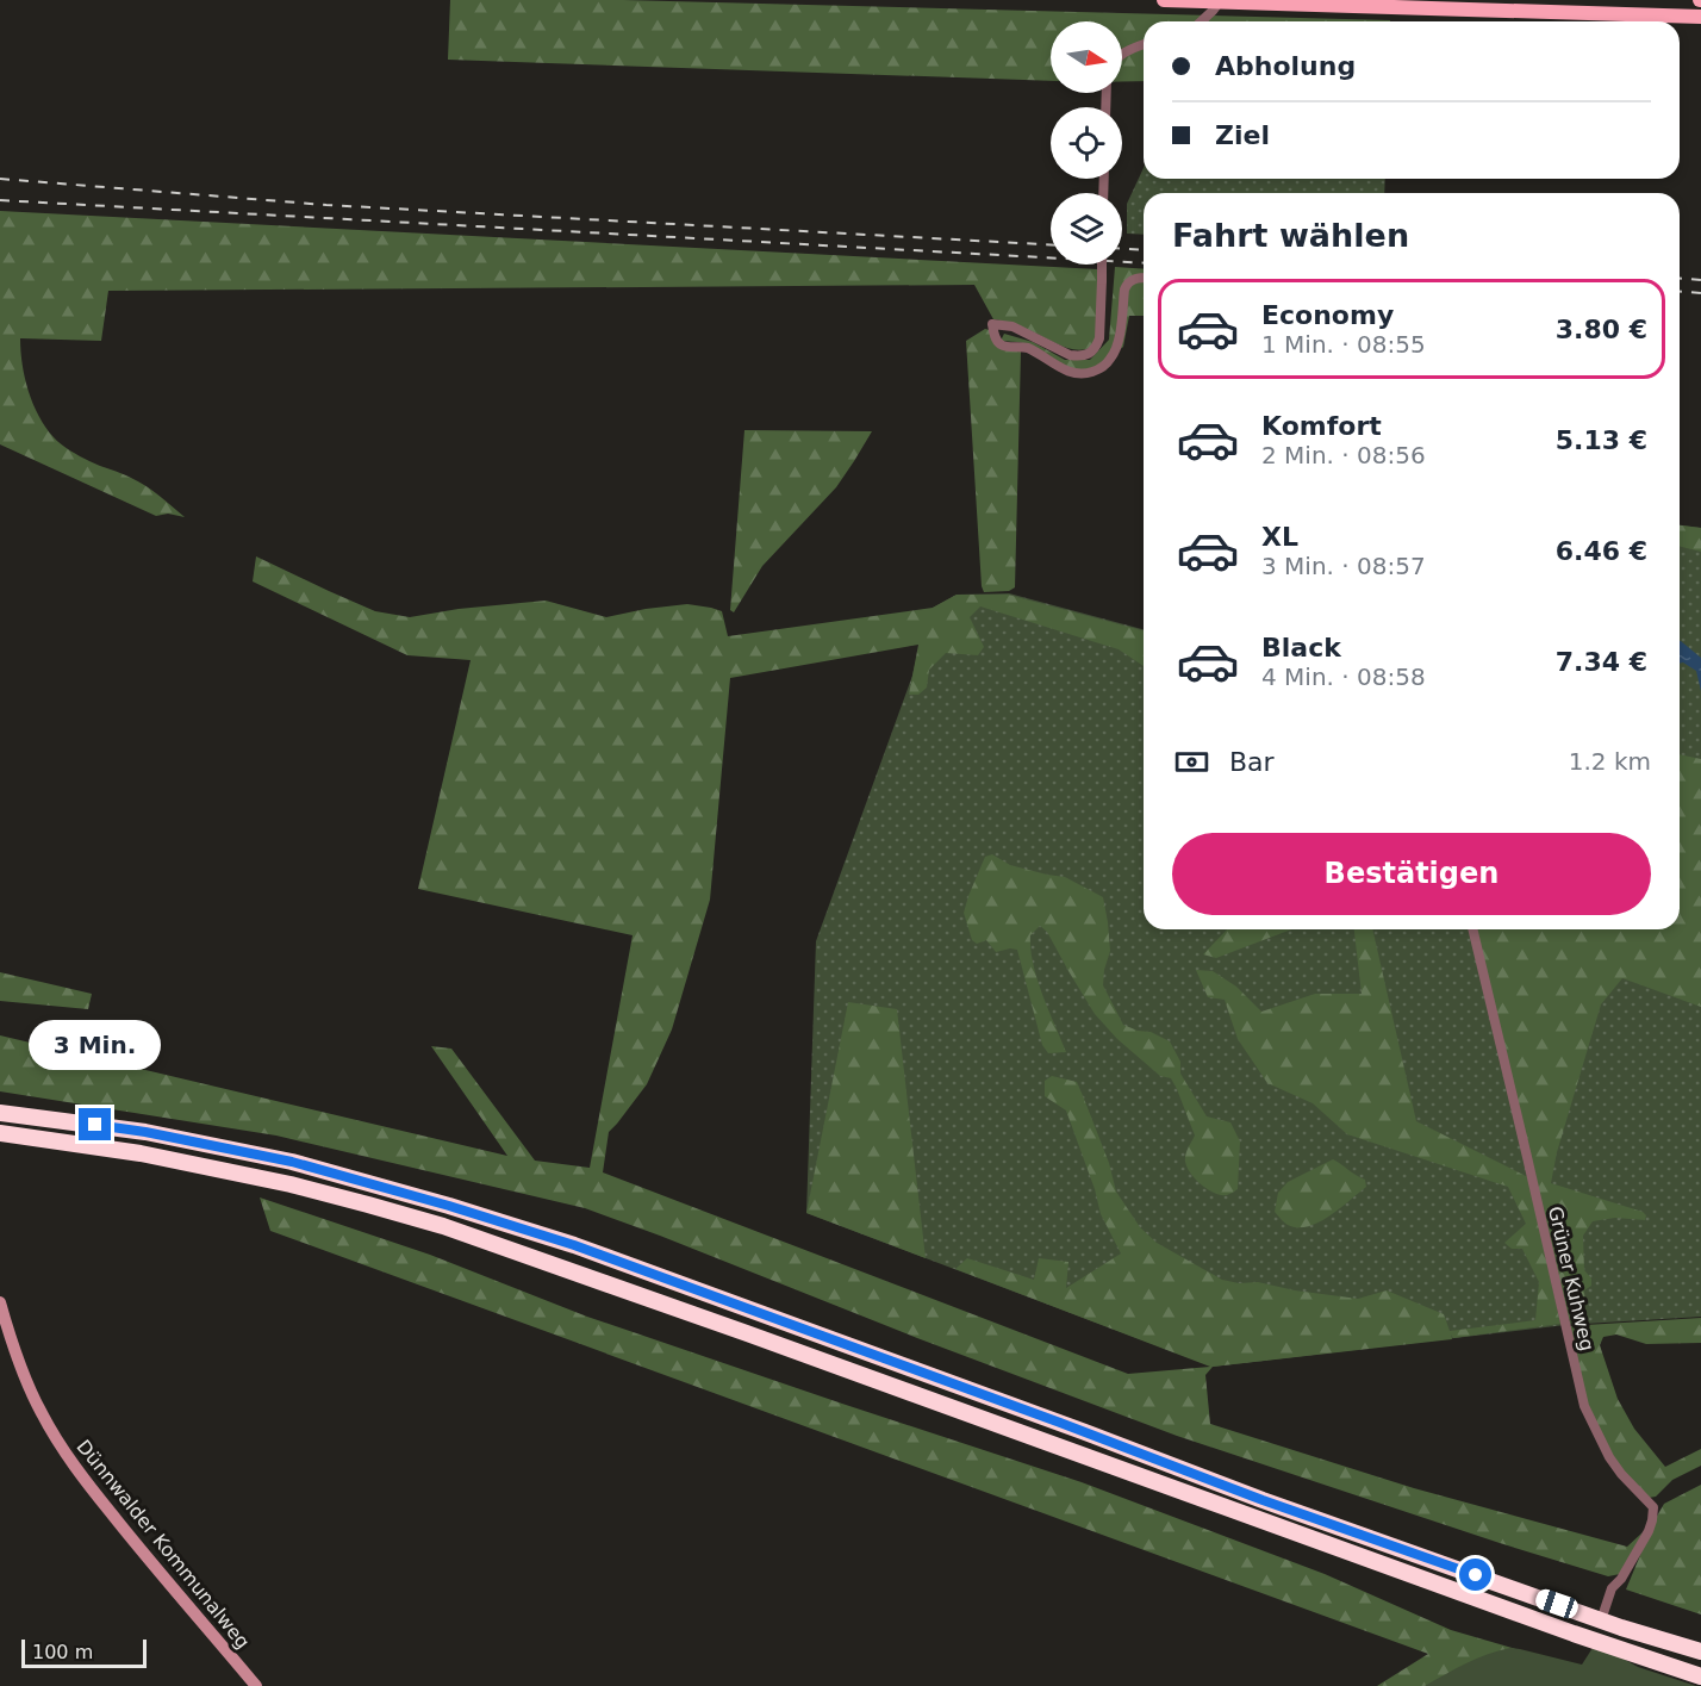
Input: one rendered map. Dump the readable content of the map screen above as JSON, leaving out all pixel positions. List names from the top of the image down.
{
  "streets": {
    "main road": ["Dünnwalder Kommunalweg"],
    "street": ["Grüner Kuhweg"]
  },
  "scale_bar": "100 m",
  "north": "right",
  "page": {
    "banner": ["Abholung", "Ziel"],
    "heading": "Fahrt wählen",
    "list": [
      {
        "name": "Economy",
        "note": "1 Min. · 08:55",
        "value": "3.80 €"
      },
      {
        "name": "Komfort",
        "note": "2 Min. · 08:56",
        "value": "5.13 €"
      },
      {
        "name": "XL",
        "note": "3 Min. · 08:57",
        "value": "6.46 €"
      },
      {
        "name": "Black",
        "note": "4 Min. · 08:58",
        "value": "7.34 €"
      }
    ],
    "pay": ["Bar", "1.2 km"],
    "buttons": "Bestätigen",
    "bubble": "3 Min.",
    "scale": "100 m"
  }
}
